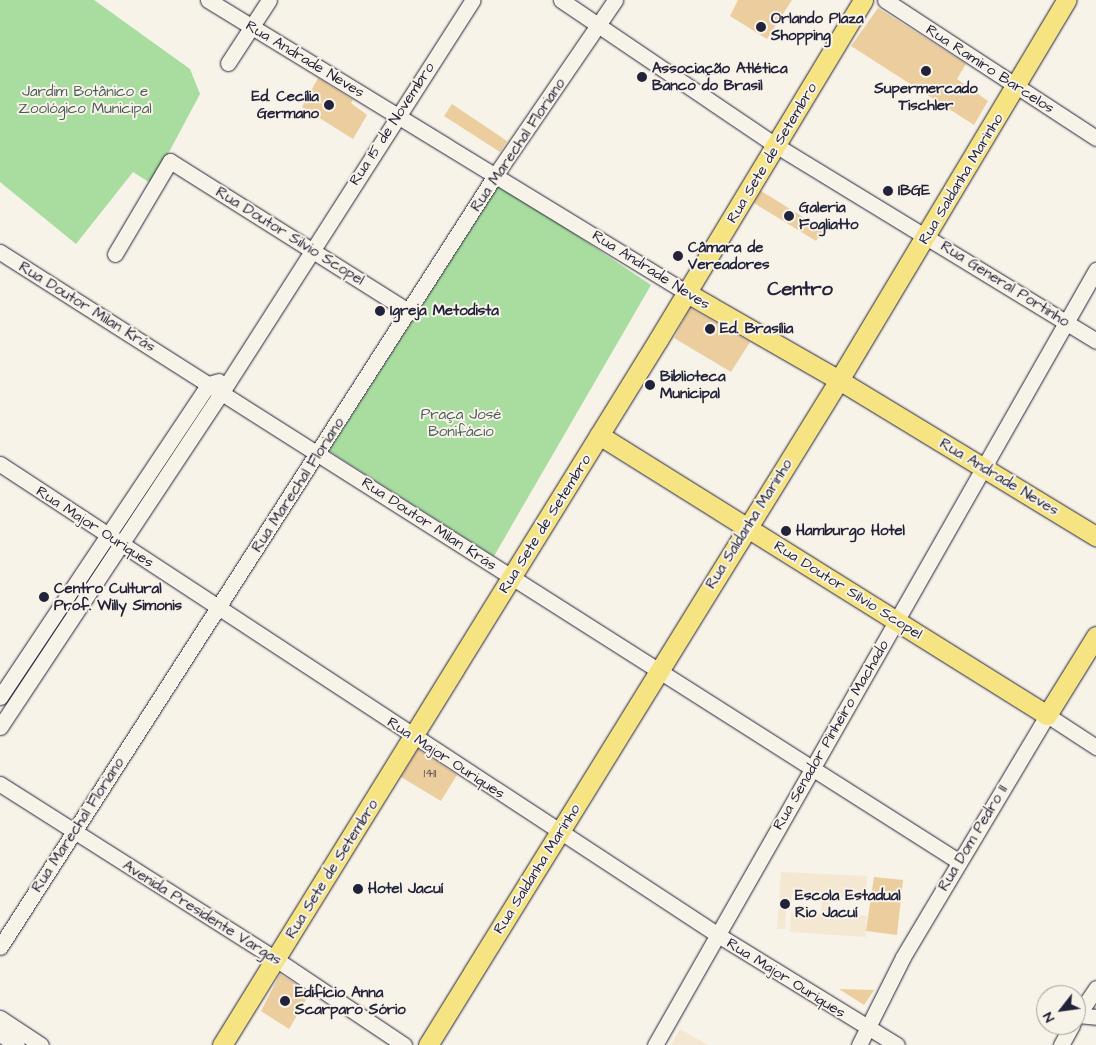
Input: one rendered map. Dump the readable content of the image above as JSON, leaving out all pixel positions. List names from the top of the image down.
{
  "streets": {
    "main road": [
      "Rua Andrade Neves",
      "Rua Sete de Setembro",
      "Rua Saldanha Marinho",
      "Rua Doutor Silvio Scopel",
      "Rua Dom Pedro II"
    ],
    "street": [
      "Rua Ramiro Barcelos",
      "Rua 15 de Novembro",
      "Rua Marechal Floriano",
      "Rua General Portinho",
      "Rua Doutor Milan Krás",
      "Rua Major Ouriques",
      "Rua Senador Pinheiro Machado",
      "Avenida Presidente Vargas"
    ]
  },
  "crossings": [
    ["Rua Andrade Neves", "Rua 15 de Novembro"],
    ["Rua Andrade Neves", "Rua Marechal Floriano"],
    ["Rua Andrade Neves", "Rua Sete de Setembro"],
    ["Rua Andrade Neves", "Rua Saldanha Marinho"],
    ["Rua Andrade Neves", "Rua Senador Pinheiro Machado"],
    ["Rua Ramiro Barcelos", "Rua Saldanha Marinho"],
    ["Rua 15 de Novembro", "Rua Doutor Silvio Scopel"],
    ["Rua 15 de Novembro", "Rua Doutor Milan Krás"],
    ["Rua 15 de Novembro", "Rua Major Ouriques"],
    ["Rua Marechal Floriano", "Rua Doutor Silvio Scopel"],
    ["Rua Marechal Floriano", "Rua General Portinho"],
    ["Rua Marechal Floriano", "Rua Doutor Milan Krás"],
    ["Rua Marechal Floriano", "Rua Major Ouriques"],
    ["Rua Marechal Floriano", "Avenida Presidente Vargas"],
    ["Rua Sete de Setembro", "Rua Doutor Silvio Scopel"],
    ["Rua Sete de Setembro", "Rua General Portinho"],
    ["Rua Sete de Setembro", "Rua Doutor Milan Krás"],
    ["Rua Sete de Setembro", "Rua Major Ouriques"],
    ["Rua Sete de Setembro", "Avenida Presidente Vargas"],
    ["Rua Saldanha Marinho", "Rua Doutor Silvio Scopel"],
    ["Rua Saldanha Marinho", "Rua General Portinho"],
    ["Rua Saldanha Marinho", "Rua Doutor Milan Krás"],
    ["Rua Saldanha Marinho", "Rua Major Ouriques"],
    ["Rua Doutor Silvio Scopel", "Rua Senador Pinheiro Machado"],
    ["Rua Doutor Silvio Scopel", "Rua Dom Pedro II"],
    ["Rua General Portinho", "Rua Senador Pinheiro Machado"],
    ["Rua Doutor Milan Krás", "Rua Senador Pinheiro Machado"],
    ["Rua Doutor Milan Krás", "Rua Dom Pedro II"],
    ["Rua Major Ouriques", "Rua Senador Pinheiro Machado"],
    ["Rua Major Ouriques", "Rua Dom Pedro II"]
  ],
  "districts": ["Centro"],
  "parks": ["Jardim Botânico e Zoológico Municipal", "Praça José Bonifácio"],
  "places": [
    "Orlando Plaza Shopping",
    "Supermercado Tischler",
    "Associação Atlética Banco do Brasil",
    "Ed. Cecília Germano",
    "IBGE",
    "Galeria Fogliatto",
    "Câmara de Vereadores",
    "Igreja Metodista",
    "Ed. Brasília",
    "Biblioteca Municipal",
    "Hamburgo Hotel",
    "Centro Cultural Prof. Willy Simonis",
    "Hotel Jacuí",
    "Escola Estadual Rio Jacuí",
    "Edifício Anna Scarparo Sório"
  ],
  "house_numbers": ["1411"],
  "north": "bottom left"
}
